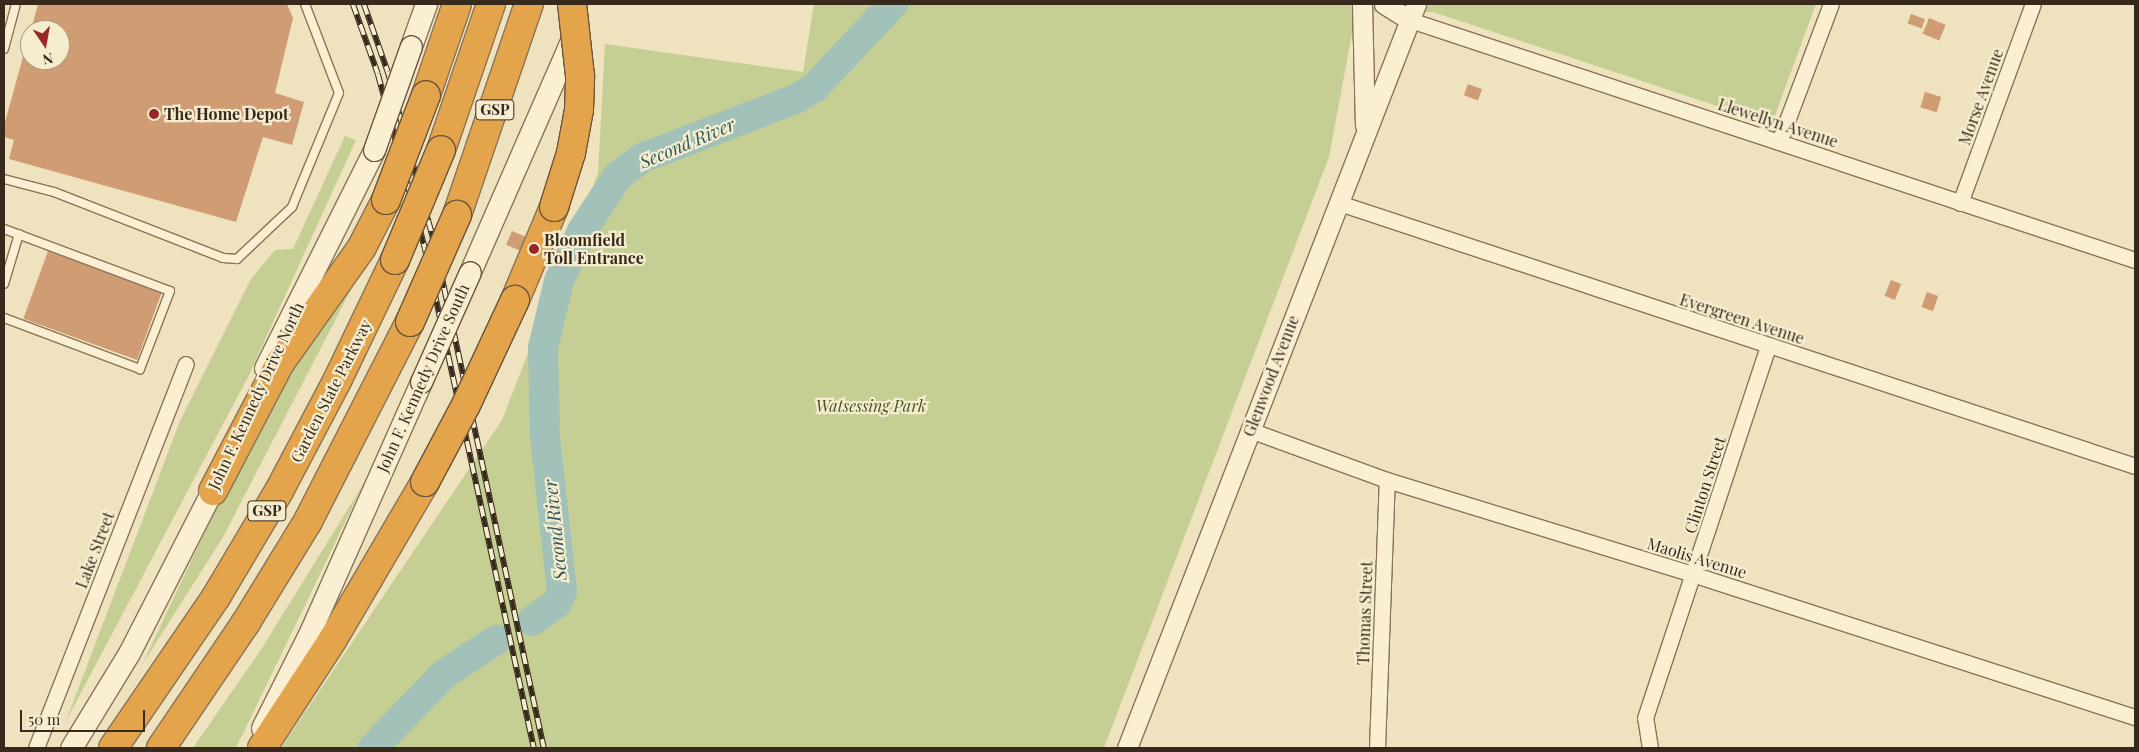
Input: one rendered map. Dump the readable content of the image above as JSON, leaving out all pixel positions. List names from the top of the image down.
{
  "streets": {
    "highway": ["GSP", "Garden State Parkway"],
    "main road": ["John F. Kennedy Drive South", "John F. Kennedy Drive North"],
    "street": [
      "Morse Avenue",
      "Llewellyn Avenue",
      "Evergreen Avenue",
      "Glenwood Avenue",
      "Clinton Street",
      "Lake Street",
      "Maolis Avenue",
      "Thomas Street"
    ]
  },
  "crossings": [
    ["Morse Avenue", "Llewellyn Avenue"],
    ["Llewellyn Avenue", "Glenwood Avenue"],
    ["Evergreen Avenue", "Glenwood Avenue"],
    ["Evergreen Avenue", "Clinton Street"],
    ["Glenwood Avenue", "Maolis Avenue"],
    ["Clinton Street", "Maolis Avenue"],
    ["Maolis Avenue", "Thomas Street"]
  ],
  "water": ["Second River"],
  "parks": ["Watsessing Park"],
  "places": ["The Home Depot", "Bloomfield Toll Entrance"],
  "scale_bar": "50 m",
  "north": "bottom"
}
